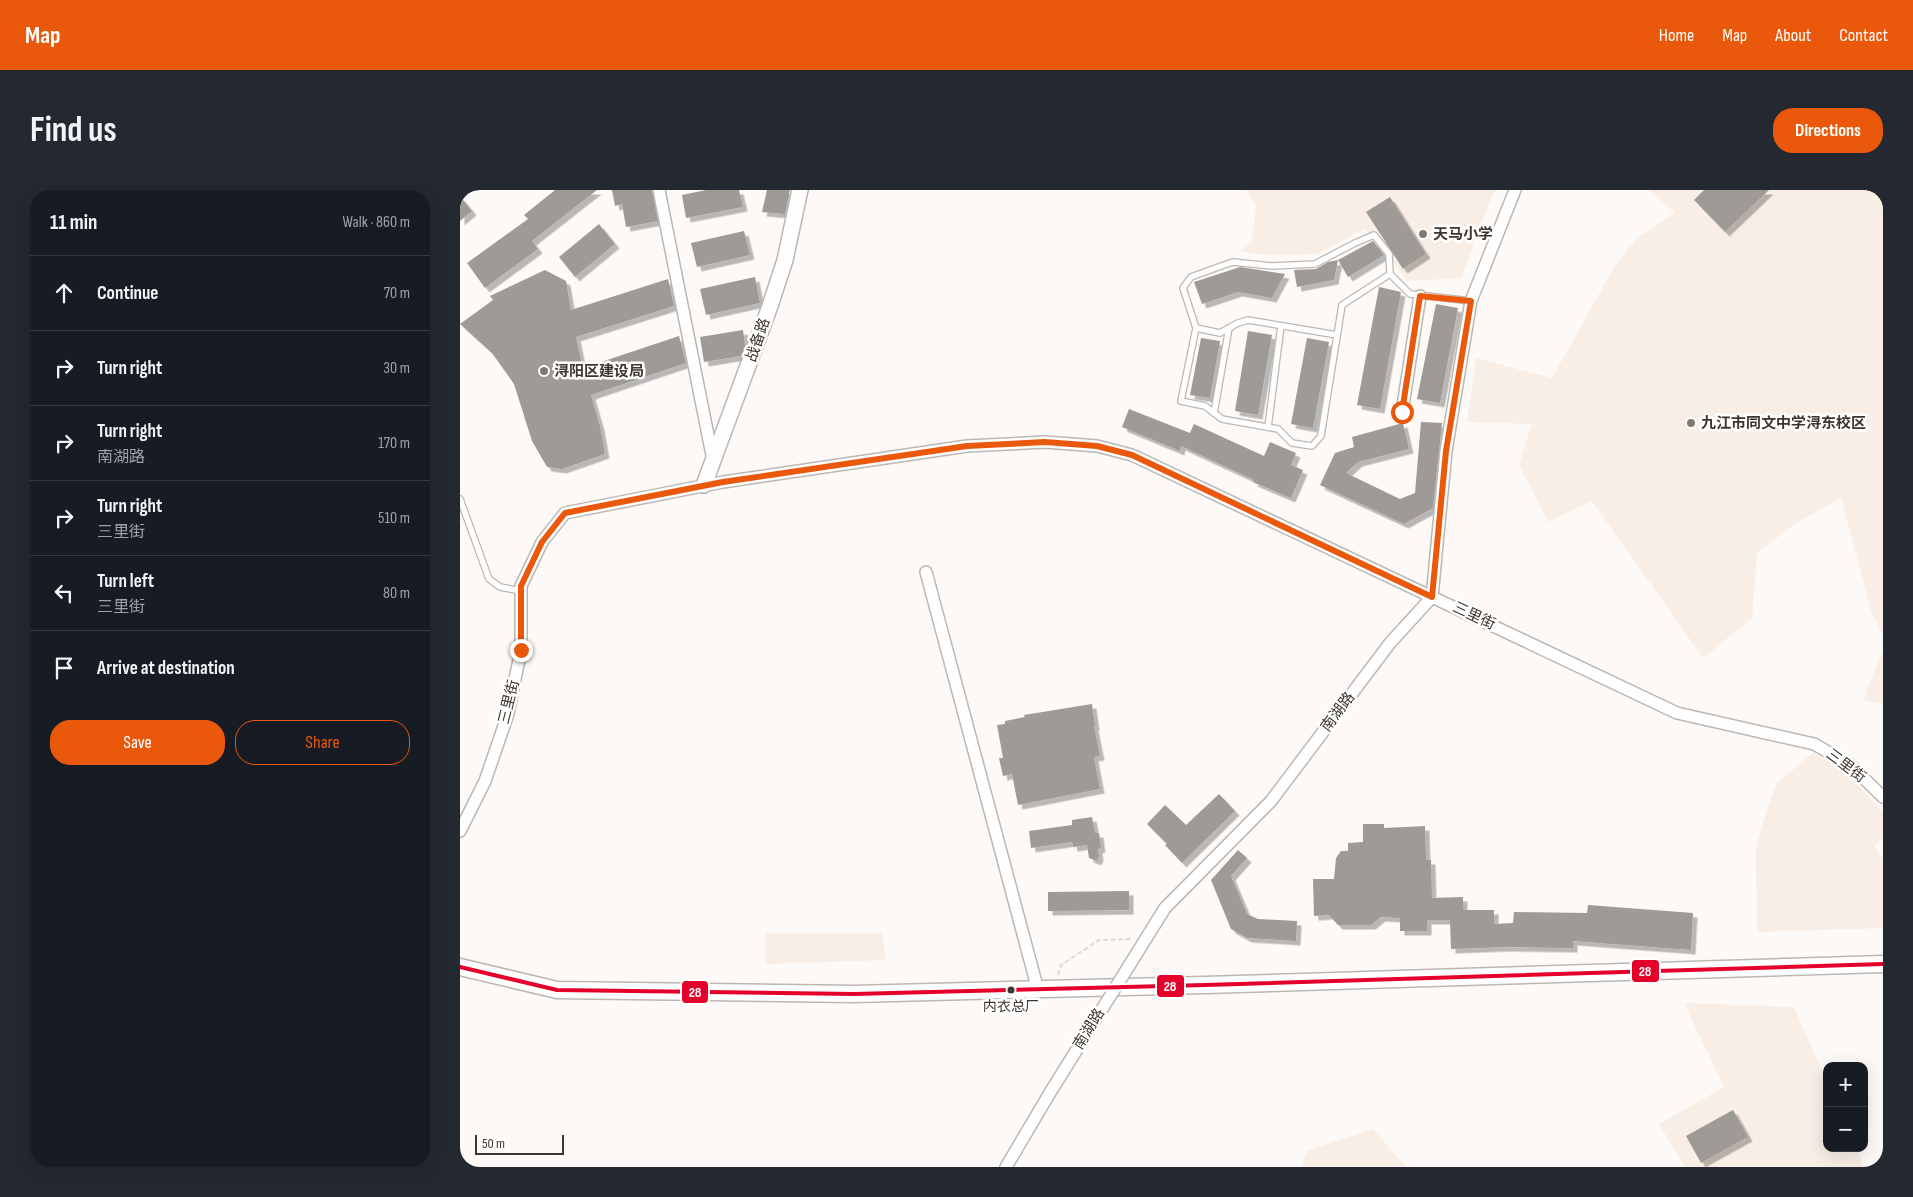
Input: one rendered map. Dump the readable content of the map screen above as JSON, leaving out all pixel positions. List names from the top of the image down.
{
  "streets": {
    "street": ["战备路", "三里街", "南湖路"]
  },
  "crossings": [
    ["战备路", "三里街"],
    ["三里街", "南湖路"]
  ],
  "places": [
    "天马小学",
    "浔阳区建设局",
    "九江市同文中学浔东校区",
    "内衣总厂"
  ],
  "lines": ["transit line 28"],
  "scale_bar": "50 m",
  "page": {
    "header": "Map",
    "nav": [
      "Home",
      "Map",
      "About",
      "Contact"
    ],
    "buttons": [
      "Directions",
      ["Save", "Share"]
    ],
    "title": "Find us",
    "heading": ["11 min", "Walk · 860 m"],
    "list": [
      ["Continue", "70 m"],
      ["Turn right", "30 m"],
      ["Turn right", "南湖路", "170 m"],
      ["Turn right", "三里街", "510 m"],
      ["Turn left", "三里街", "80 m"],
      "Arrive at destination"
    ],
    "map_buttons": ["+", "−"],
    "scale": "50 m"
  }
}
